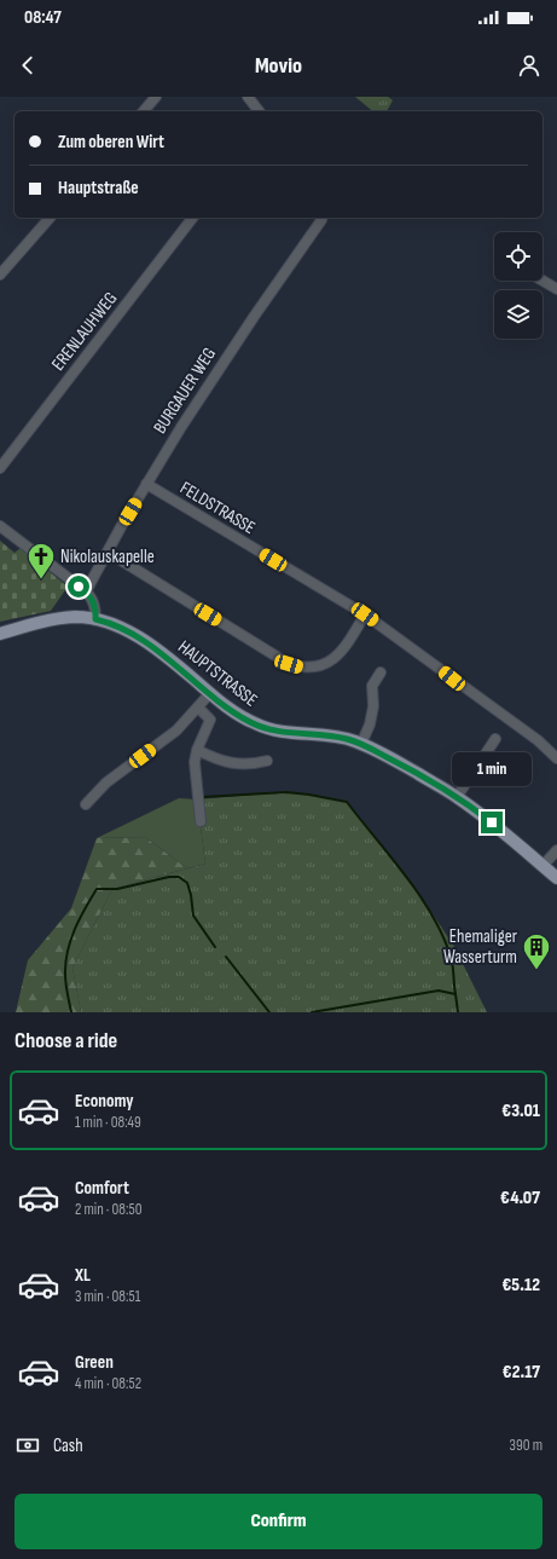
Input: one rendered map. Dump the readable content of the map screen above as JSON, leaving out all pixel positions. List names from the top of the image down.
{
  "streets": {
    "main road": ["HAUPTSTRASSE"],
    "street": ["ERENLAUHWEG", "BURGAUER WEG", "FELDSTRASSE"]
  },
  "crossings": [
    ["BURGAUER WEG", "FELDSTRASSE"]
  ],
  "places": {
    "church": ["Nikolauskapelle"],
    "building": ["Ehemaliger Wasserturm"]
  },
  "page": {
    "status": "08:47",
    "header": "Movio",
    "banner": ["Zum oberen Wirt", "Hauptstraße"],
    "bubble": "1 min",
    "heading": "Choose a ride",
    "list": [
      {
        "name": "Economy",
        "note": "1 min · 08:49",
        "value": "€3.01"
      },
      {
        "name": "Comfort",
        "note": "2 min · 08:50",
        "value": "€4.07"
      },
      {
        "name": "XL",
        "note": "3 min · 08:51",
        "value": "€5.12"
      },
      {
        "name": "Green",
        "note": "4 min · 08:52",
        "value": "€2.17"
      }
    ],
    "pay": ["Cash", "390 m"],
    "buttons": "Confirm"
  }
}
